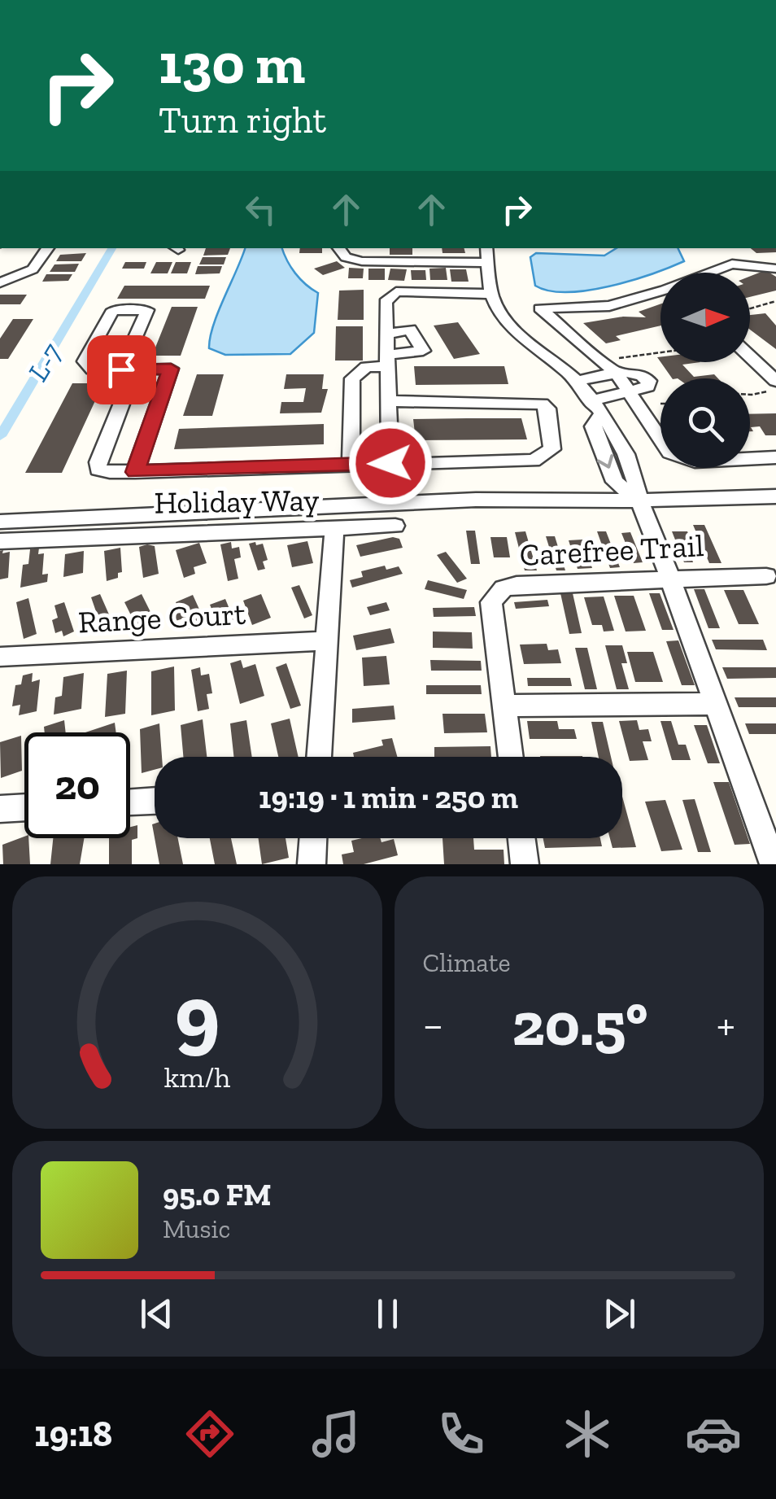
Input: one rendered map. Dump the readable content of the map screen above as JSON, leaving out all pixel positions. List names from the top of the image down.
{
  "streets": {
    "street": ["Holiday Way", "Carefree Trail", "Range Court"]
  },
  "crossings": [
    ["Holiday Way", "Range Court"]
  ],
  "water": ["L-7"],
  "north": "right",
  "page": {
    "turn": ["130 m", "Turn right"],
    "limit": "20",
    "trip": "19:19 · 1 min · 250 m",
    "tile": "Climate",
    "heat": ["−", "20.5°", "+"],
    "song": ["95.0 FM", "Music"],
    "tabs": "19:18",
    "gauge": ["9", "km/h"]
  }
}
